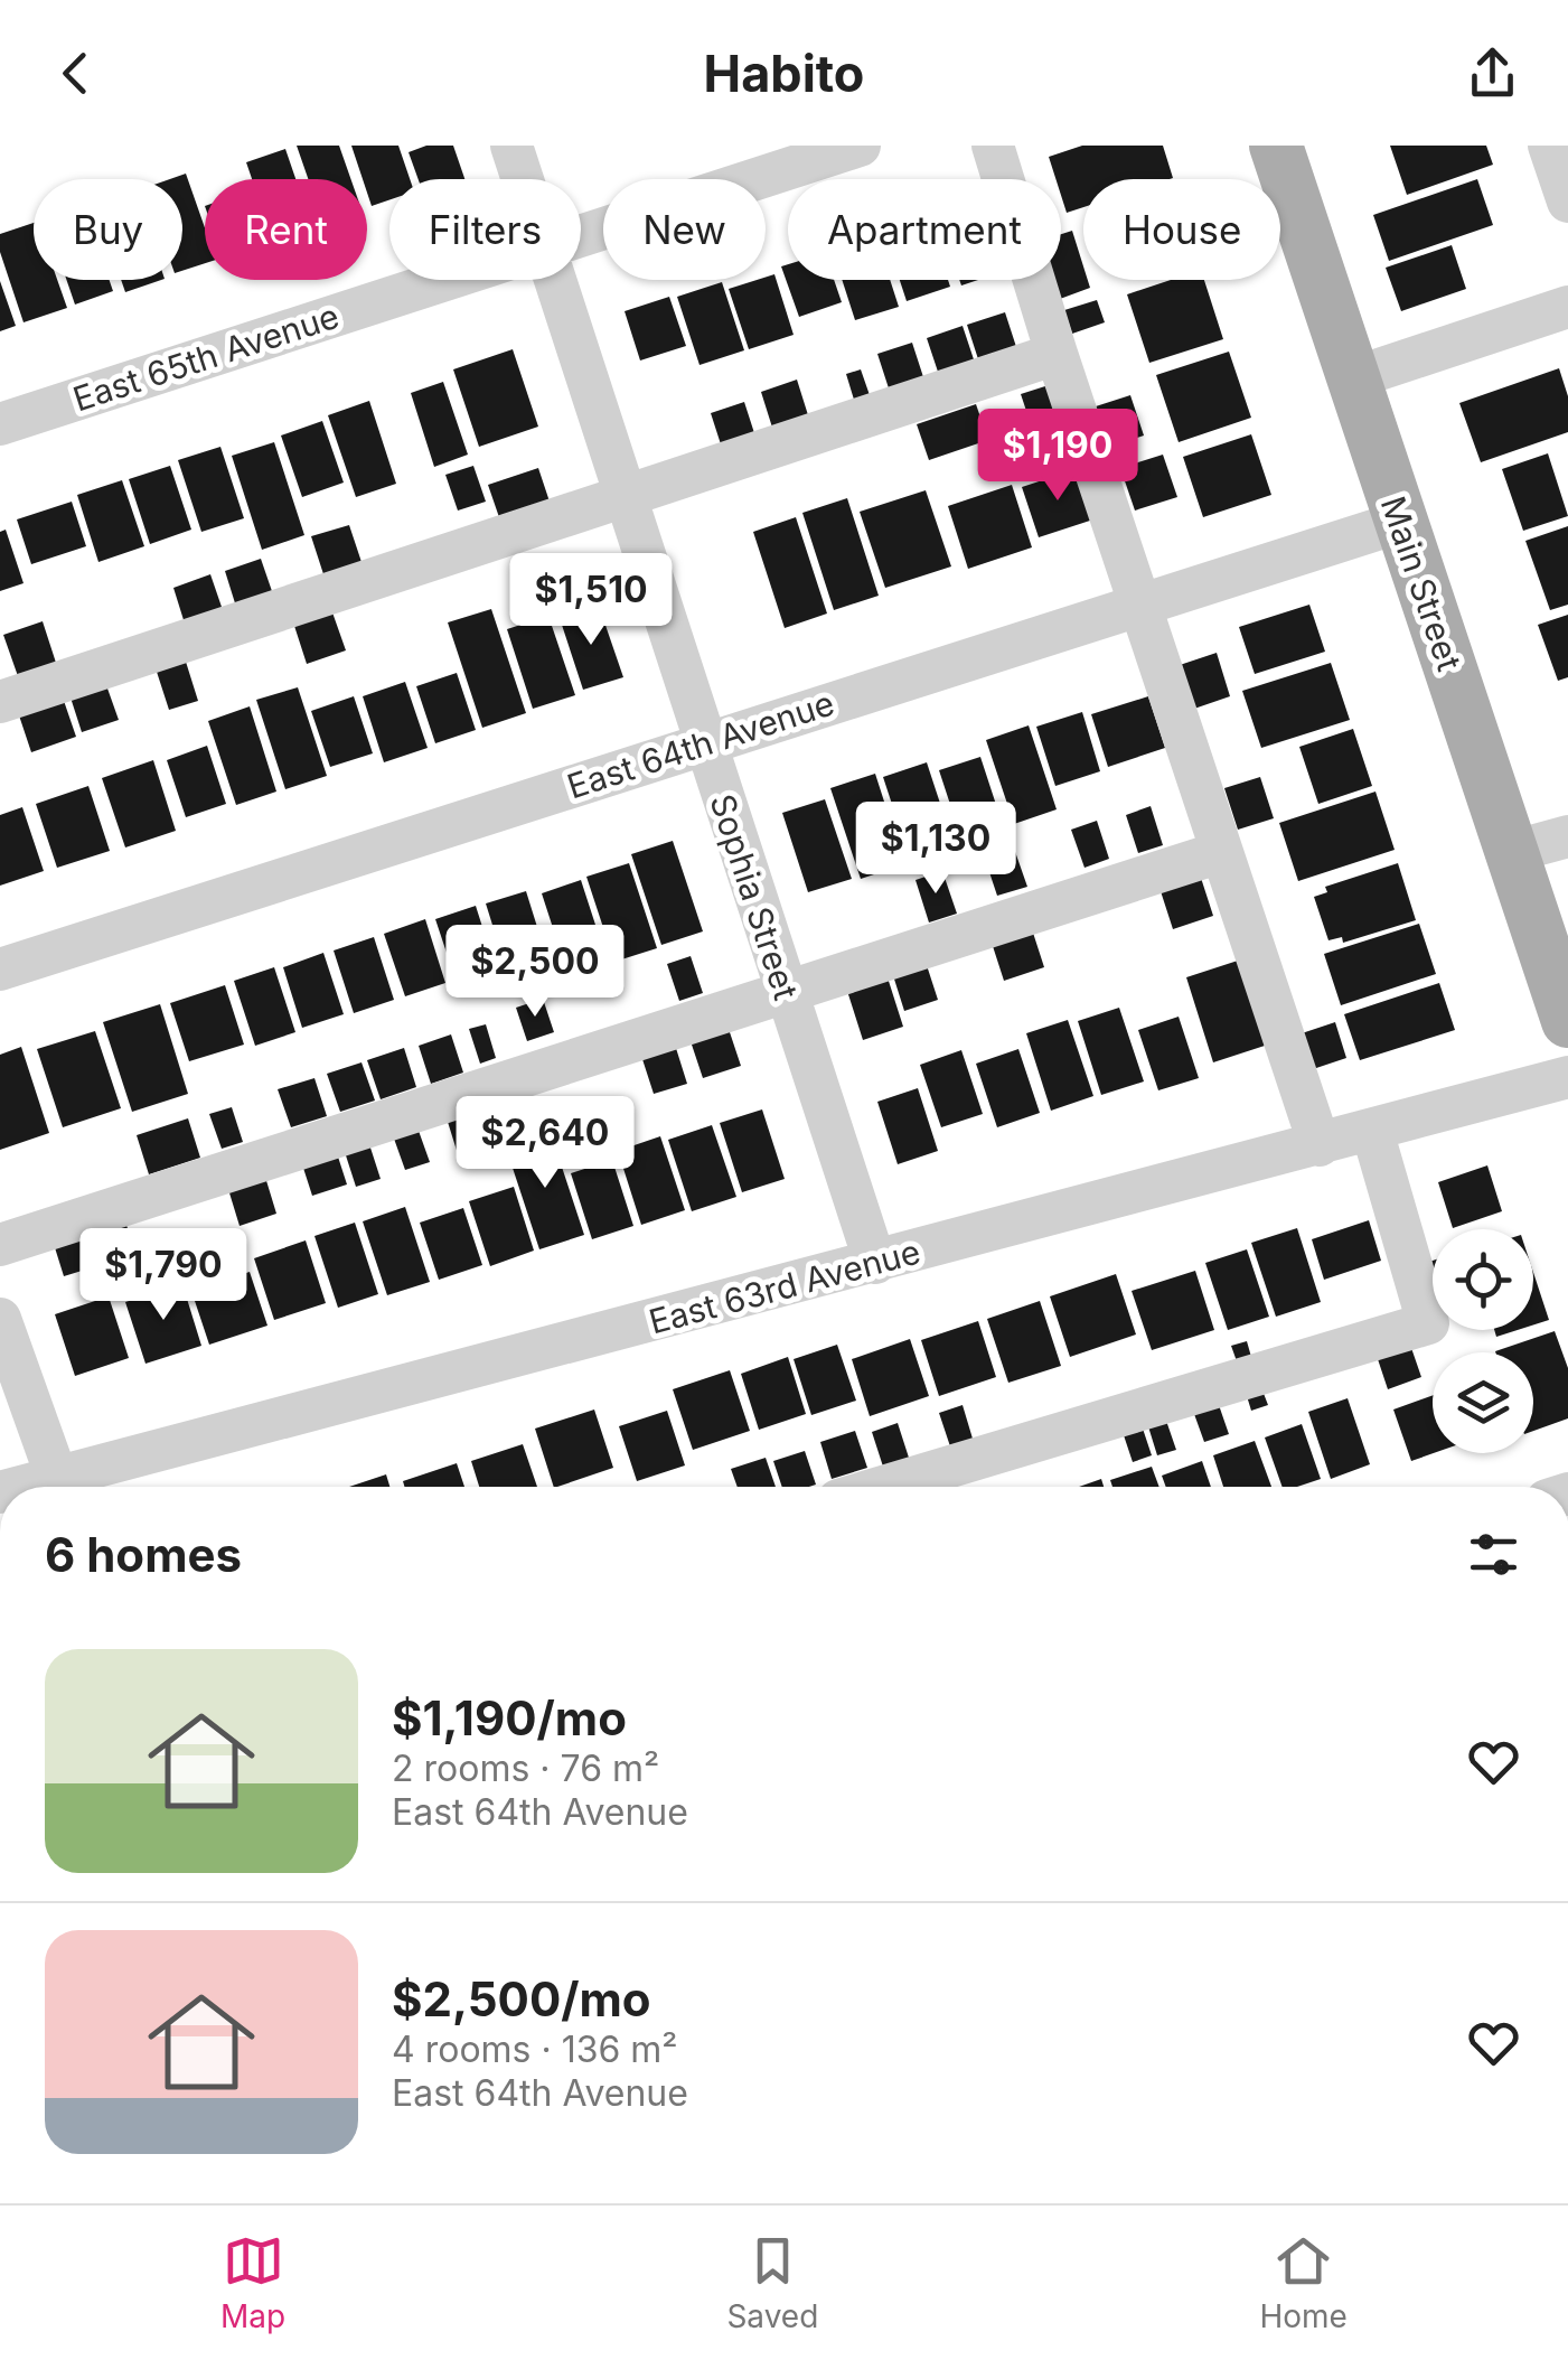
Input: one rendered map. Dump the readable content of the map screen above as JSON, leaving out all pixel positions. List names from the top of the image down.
{
  "streets": {
    "main road": ["Main Street"],
    "street": [
      "East 65th Avenue",
      "East 64th Avenue",
      "Sophia Street",
      "East 63rd Avenue"
    ]
  },
  "crossings": [
    ["Main Street", "East 64th Avenue"],
    ["East 64th Avenue", "Sophia Street"],
    ["Sophia Street", "East 63rd Avenue"]
  ],
  "page": {
    "header": "Habito",
    "chip": [
      "Buy",
      "Rent",
      "Filters",
      "New",
      "Apartment",
      "House"
    ],
    "price": [
      "$1,190",
      "$1,510",
      "$1,130",
      "$2,500",
      "$2,640",
      "$1,790"
    ],
    "heading": "6 homes",
    "list": [
      {
        "name": "$1,190/mo",
        "note": "2 rooms · 76 m² · East 64th Avenue"
      },
      {
        "name": "$2,500/mo",
        "note": "4 rooms · 136 m² · East 64th Avenue"
      }
    ],
    "tabs": ["Map", "Saved", "Home"]
  }
}
